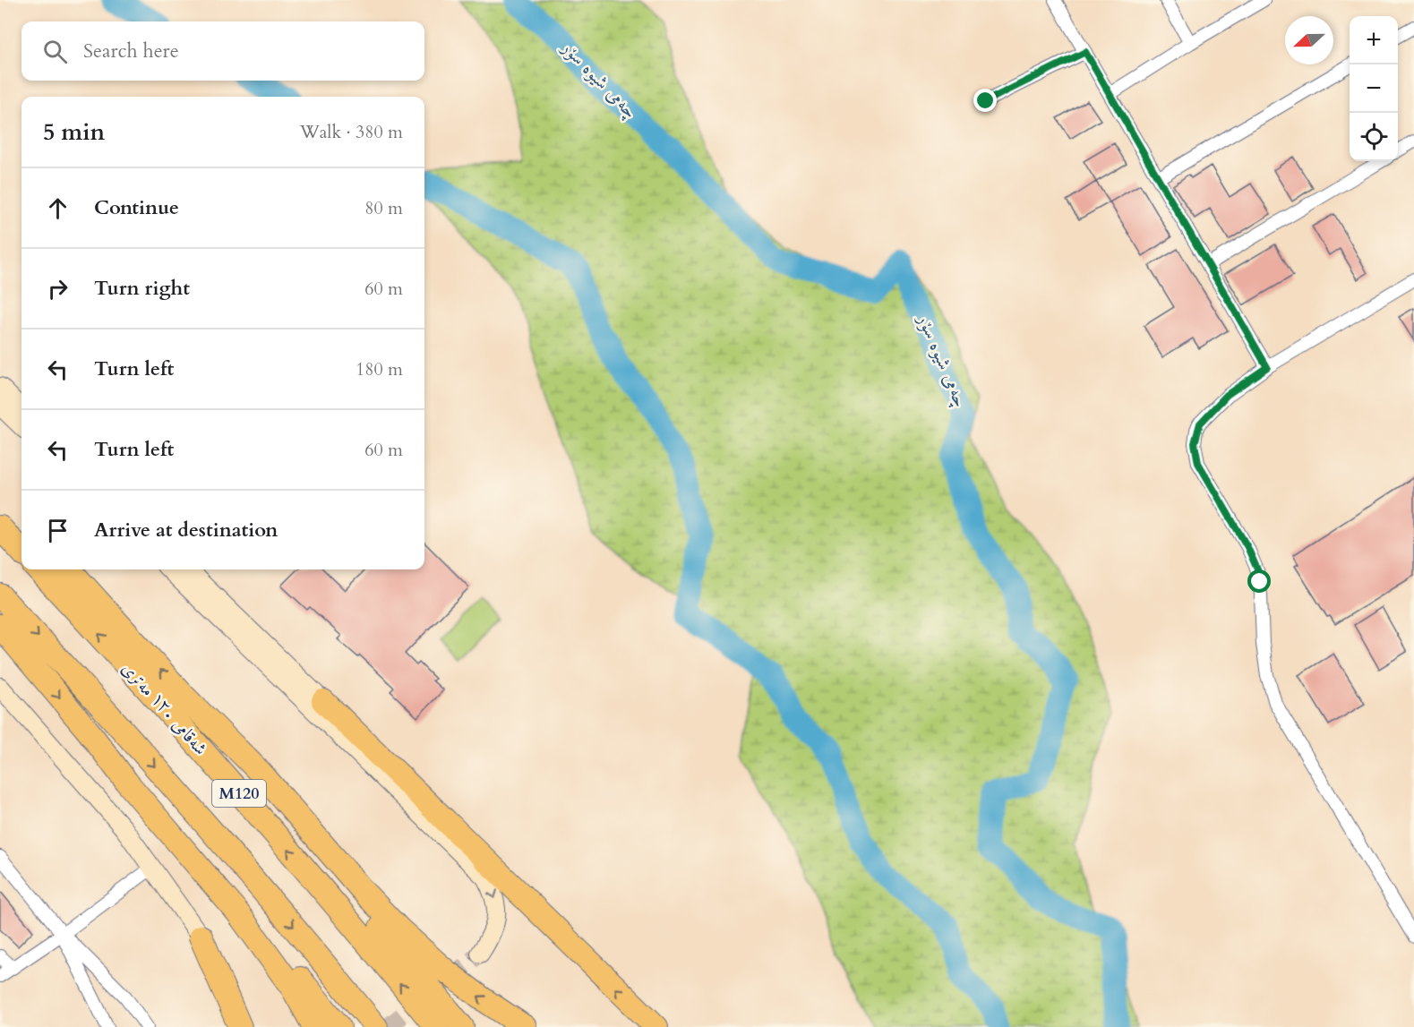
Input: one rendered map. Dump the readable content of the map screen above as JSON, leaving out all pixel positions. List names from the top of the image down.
{
  "streets": {
    "highway": ["شەقامی ١٢٠ مەتری", "M120"]
  },
  "water": ["چەمی شیوە سۆر"],
  "north": "left",
  "page": {
    "map_buttons": ["+", "−"],
    "search": "Search here",
    "heading": ["5 min", "Walk · 380 m"],
    "list": [
      ["Continue", "80 m"],
      ["Turn right", "60 m"],
      ["Turn left", "180 m"],
      ["Turn left", "60 m"],
      "Arrive at destination"
    ]
  }
}
